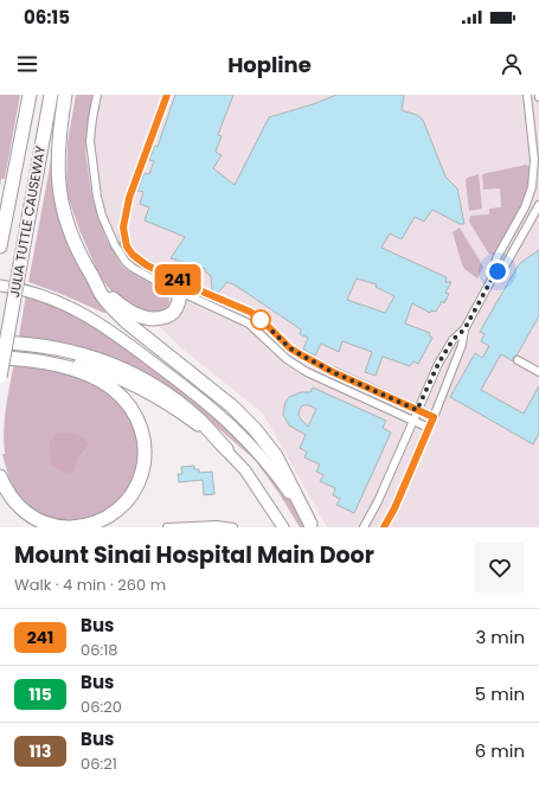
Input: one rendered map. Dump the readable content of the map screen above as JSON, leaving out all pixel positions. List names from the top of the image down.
{
  "streets": {
    "highway": ["JULIA TUTTLE CAUSEWAY"]
  },
  "lines": ["bus line 241"],
  "page": {
    "status": "06:15",
    "header": "Hopline",
    "on_map": "241",
    "heading": ["Mount Sinai Hospital Main Door", "Walk · 4 min · 260 m"],
    "list": [
      {
        "mark": "241",
        "name": "Bus",
        "note": "06:18",
        "value": "3 min"
      },
      {
        "mark": "115",
        "name": "Bus",
        "note": "06:20",
        "value": "5 min"
      },
      {
        "mark": "113",
        "name": "Bus",
        "note": "06:21",
        "value": "6 min"
      }
    ]
  }
}
